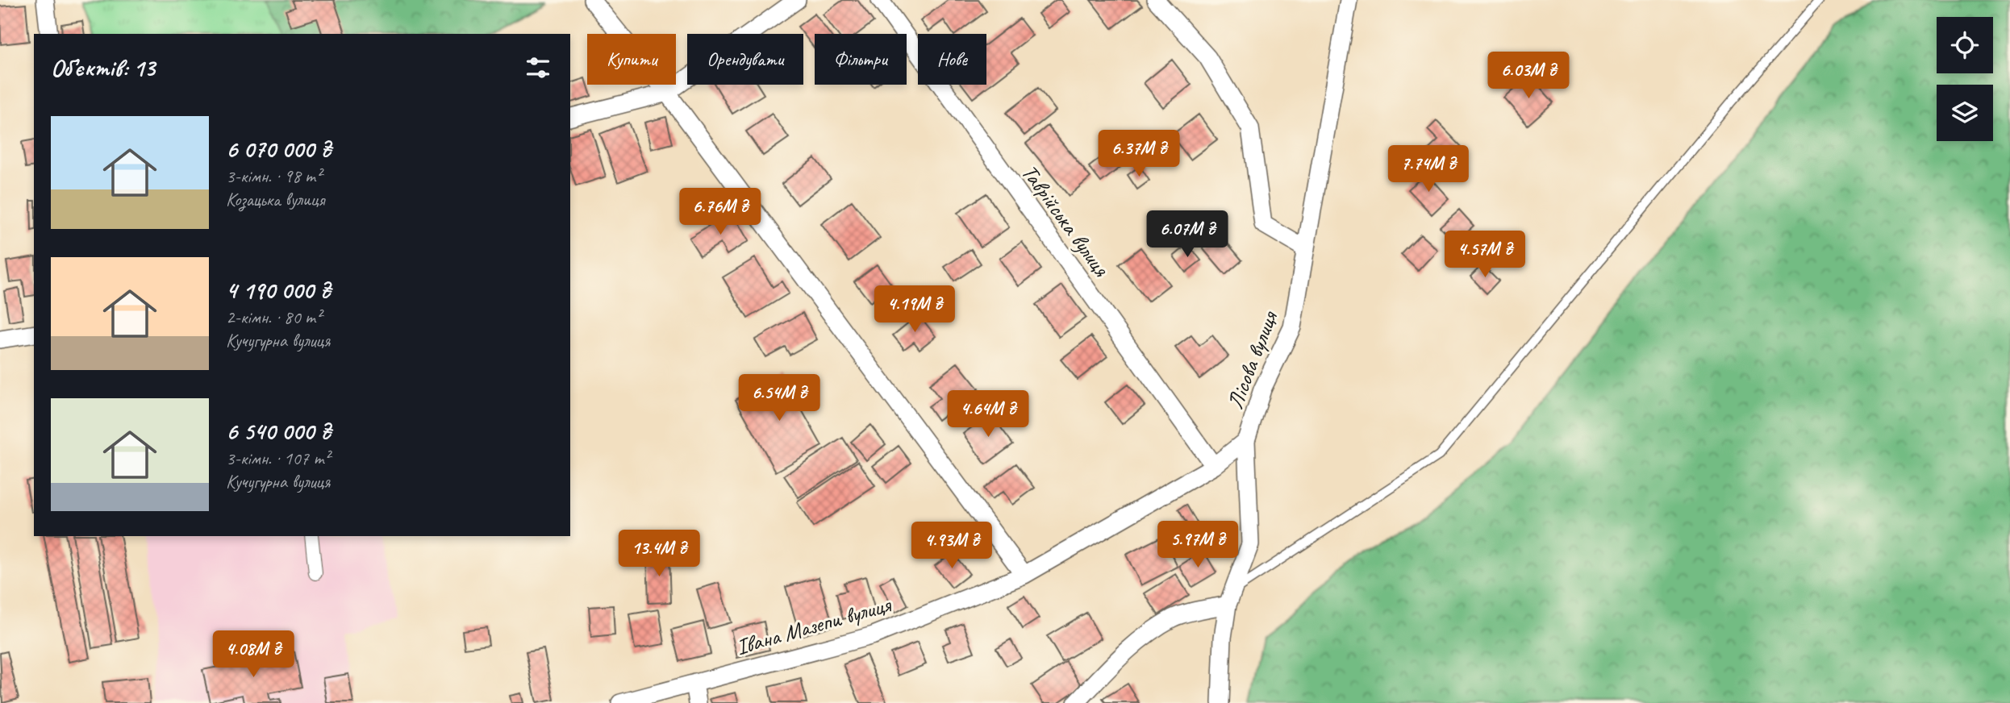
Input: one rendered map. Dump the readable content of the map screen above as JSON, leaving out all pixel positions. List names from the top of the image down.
{
  "streets": {
    "street": ["Таврійська вулиця", "Лісова вулиця", "Івана Мазепи вулиця"]
  },
  "crossings": [
    ["Таврійська вулиця", "Івана Мазепи вулиця"],
    ["Лісова вулиця", "Івана Мазепи вулиця"]
  ],
  "page": {
    "chip": [
      "Купити",
      "Орендувати",
      "Фільтри",
      "Нове"
    ],
    "heading": "Об’єктів: 13",
    "price": [
      "6.03M ₴",
      "6.37M ₴",
      "7.74M ₴",
      "6.76M ₴",
      "6.07M ₴",
      "4.57M ₴",
      "4.19M ₴",
      "6.54M ₴",
      "4.64M ₴",
      "5.97M ₴",
      "4.93M ₴",
      "13.4M ₴",
      "4.08M ₴"
    ],
    "list": [
      {
        "name": "6 070 000 ₴",
        "note": "3-кімн. · 98 m² · Козацька вулиця"
      },
      {
        "name": "4 190 000 ₴",
        "note": "2-кімн. · 80 m² · Кучугурна вулиця"
      },
      {
        "name": "6 540 000 ₴",
        "note": "3-кімн. · 107 m² · Кучугурна вулиця"
      }
    ]
  }
}
